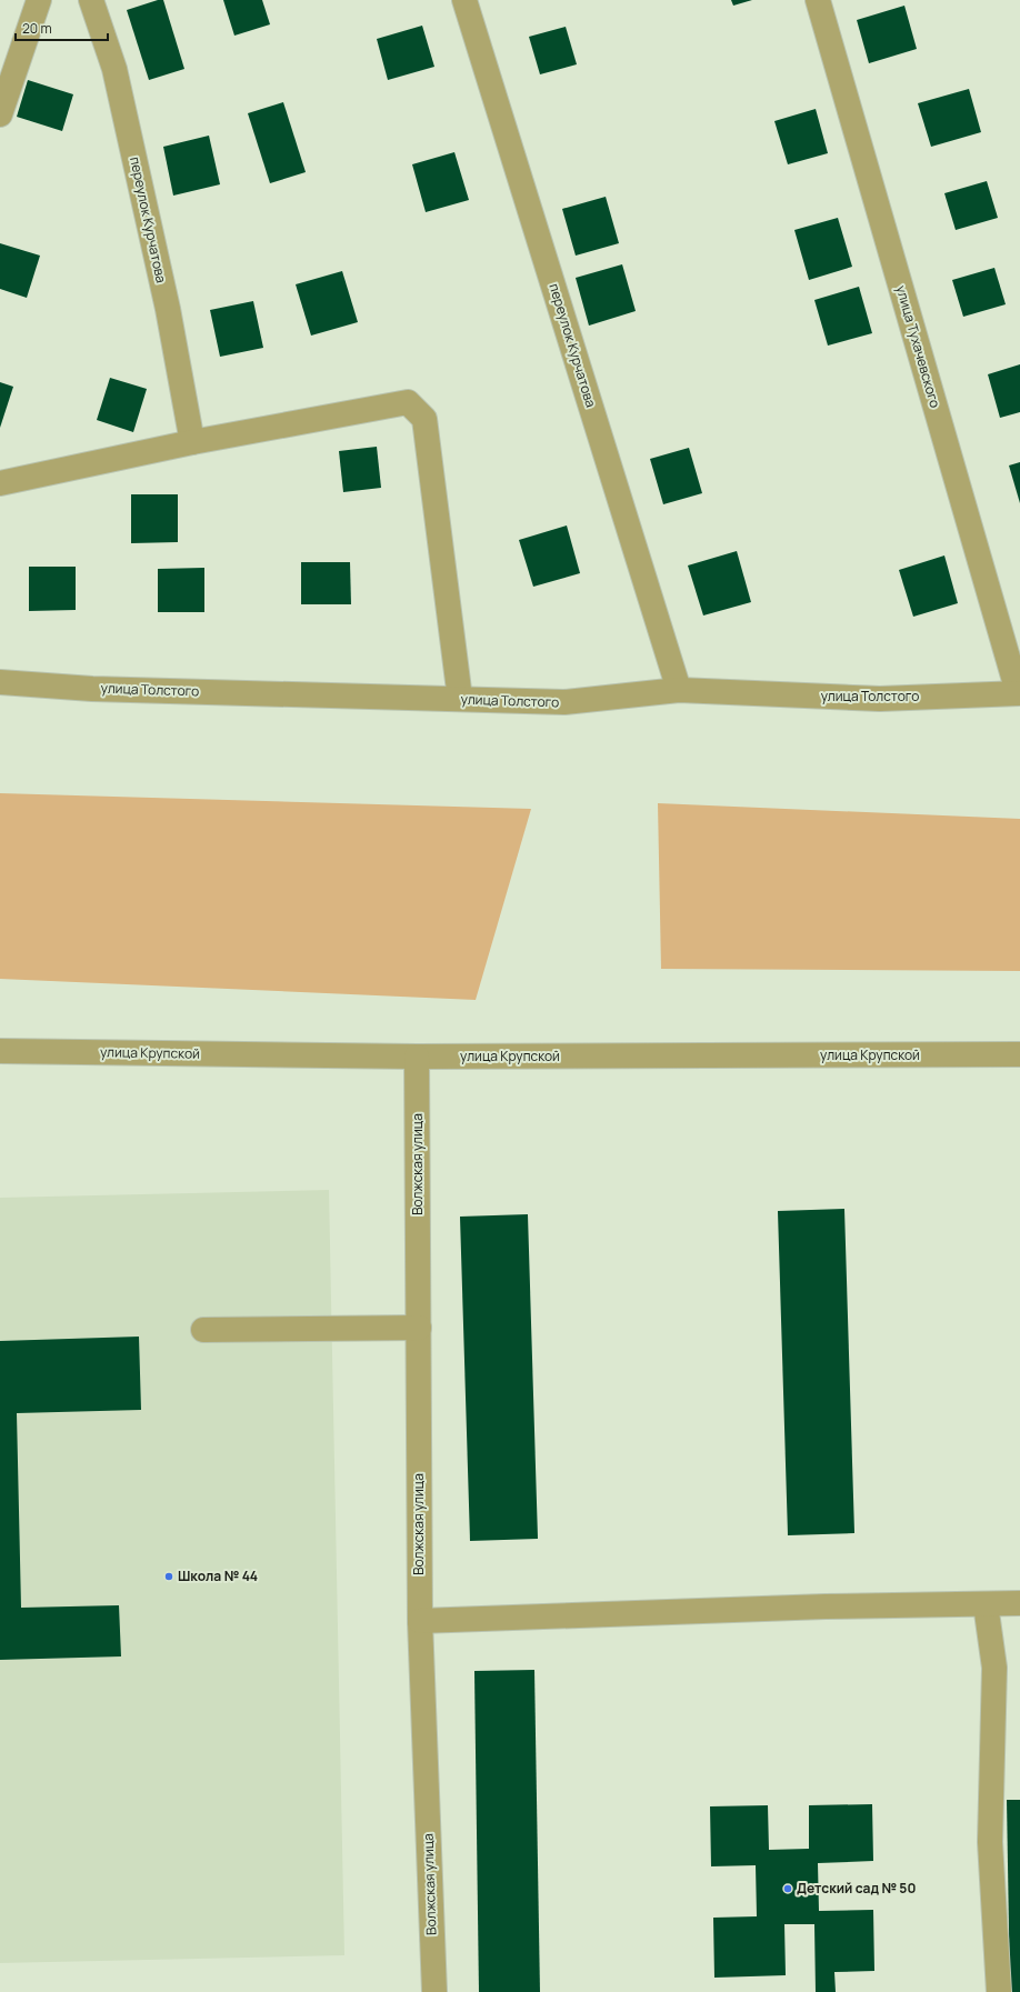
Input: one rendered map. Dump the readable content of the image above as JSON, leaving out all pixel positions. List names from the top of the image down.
{
  "streets": {
    "street": [
      "переулок Курчатова",
      "улица Тухачевского",
      "улица Толстого",
      "улица Крупской",
      "Волжская улица"
    ]
  },
  "crossings": [
    ["переулок Курчатова", "улица Толстого"],
    ["улица Тухачевского", "улица Толстого"],
    ["улица Крупской", "Волжская улица"]
  ],
  "places": ["Школа № 44", "Детский сад № 50"],
  "scale_bar": "20 m"
}
